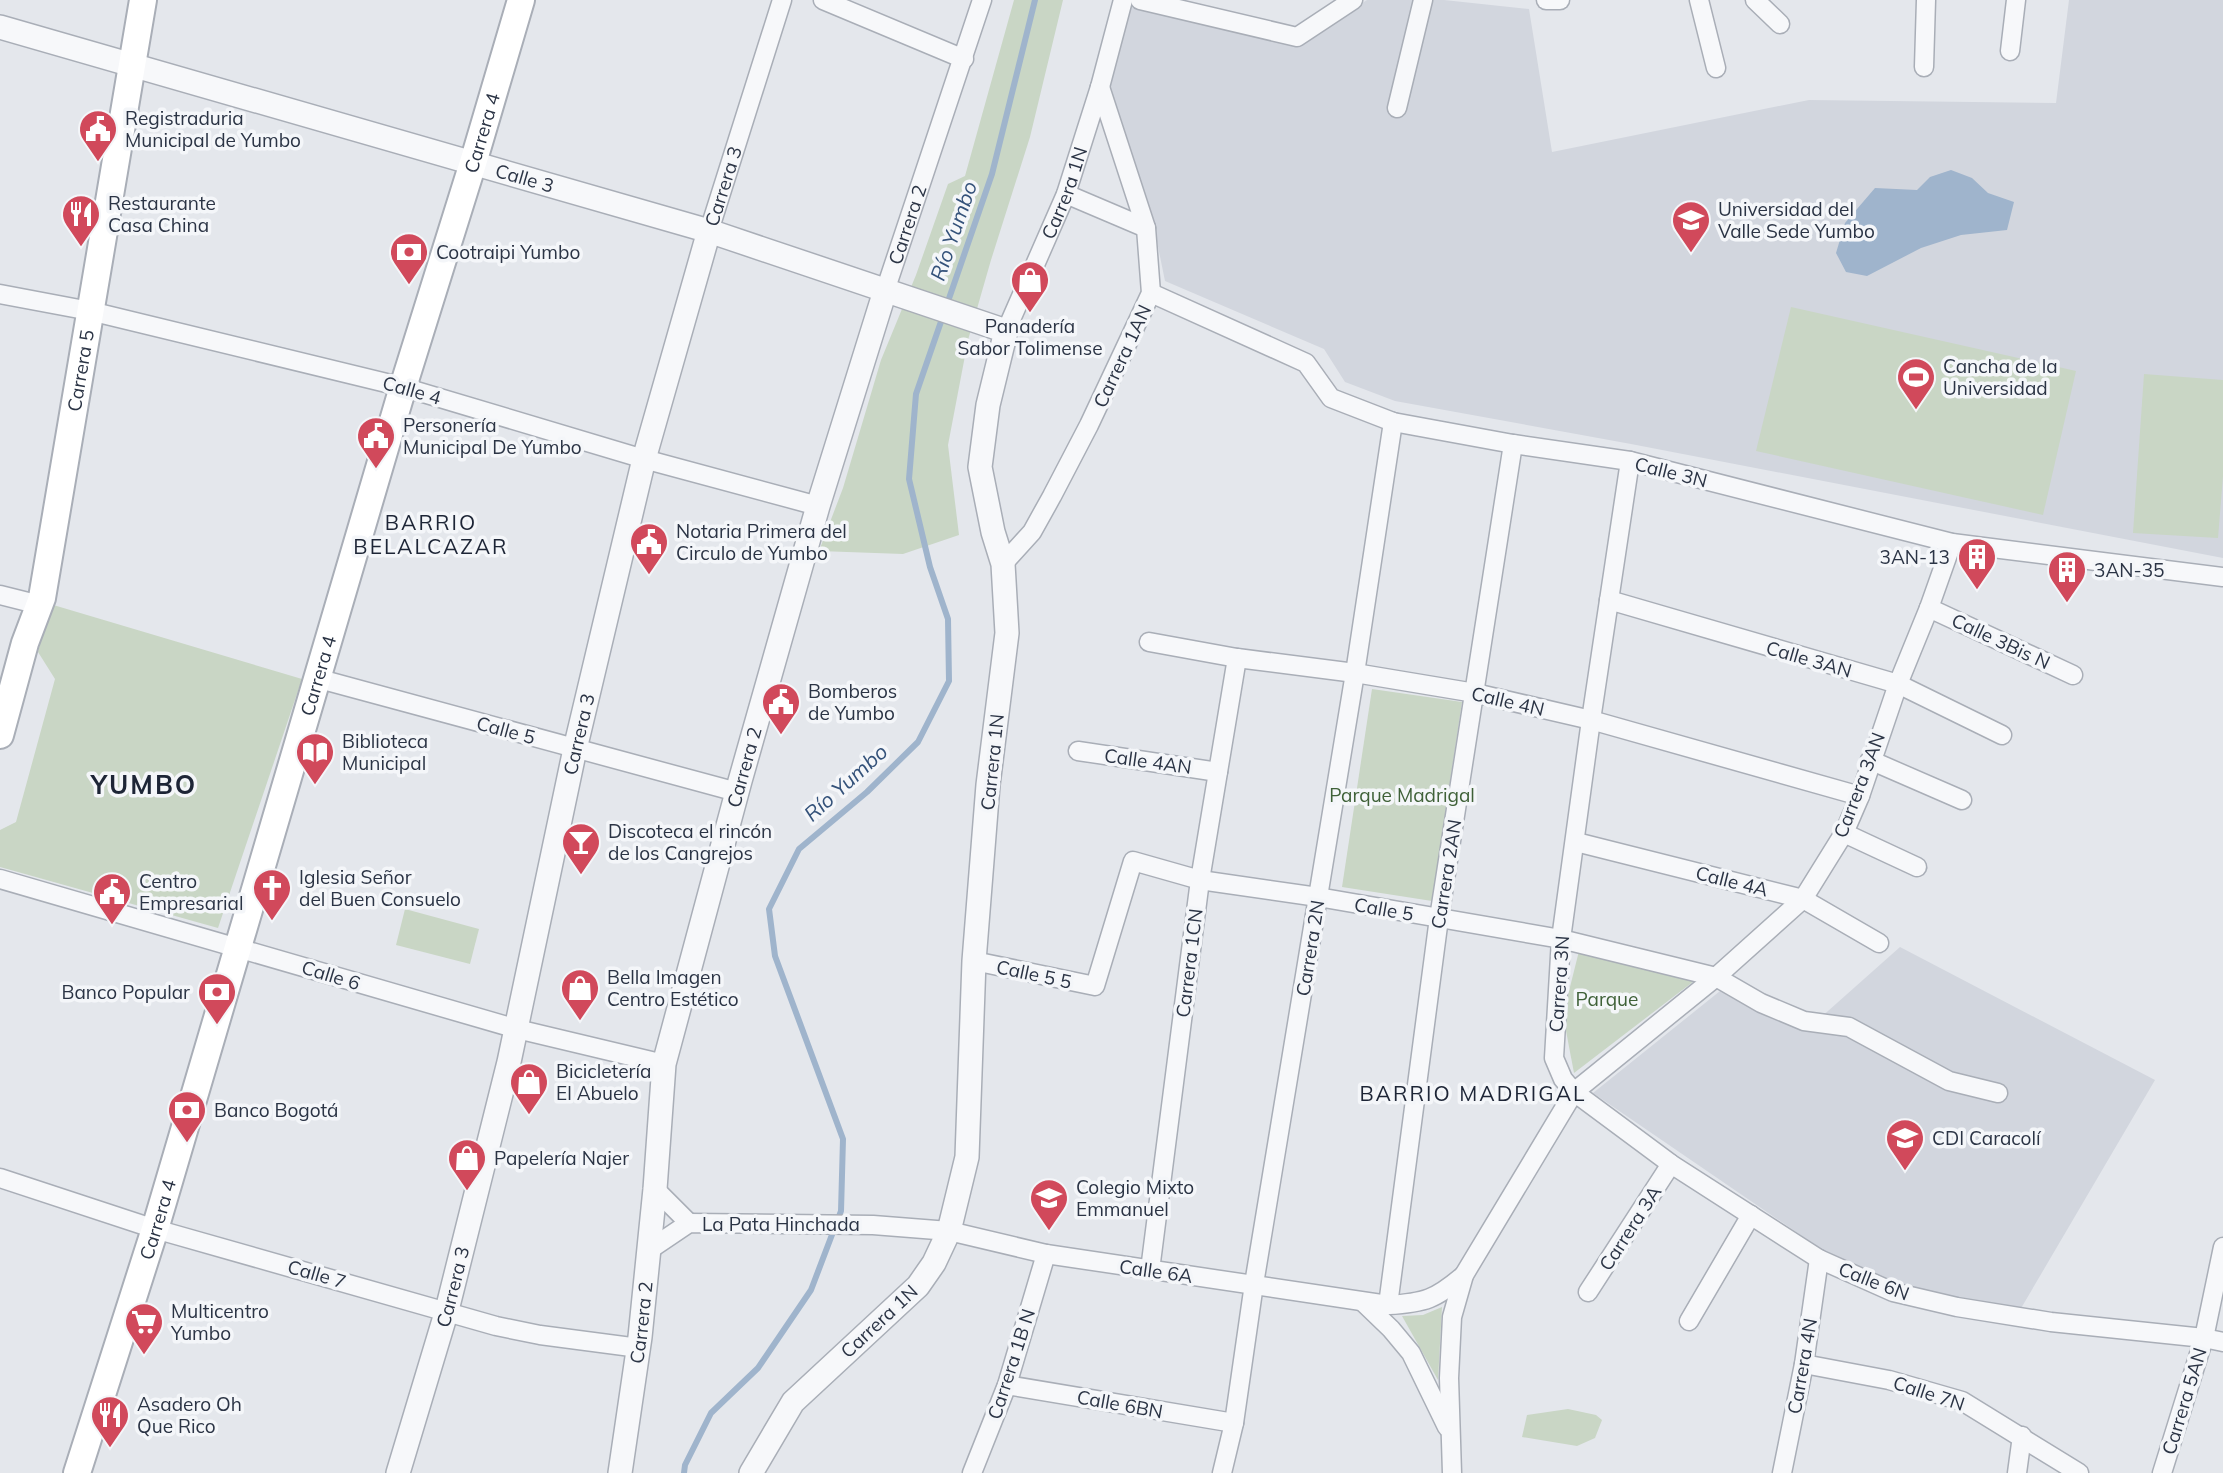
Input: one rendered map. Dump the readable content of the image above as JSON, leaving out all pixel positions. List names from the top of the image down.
{
  "streets": {
    "main road": ["Carrera 4", "Carrera 5"],
    "street": [
      "Calle 3",
      "Carrera 3",
      "Carrera 1N",
      "Carrera 2",
      "Carrera 1AN",
      "Calle 4",
      "Calle 3N",
      "Calle 3Bis N",
      "Calle 3AN",
      "Calle 4N",
      "Calle 5",
      "Calle 4AN",
      "Carrera 3AN",
      "Carrera 2AN",
      "Calle 4A",
      "Carrera 2N",
      "Carrera 1CN",
      "Calle 5 5",
      "Calle 6",
      "Carrera 3N",
      "La Pata Hinchada",
      "Carrera 3A",
      "Calle 6A",
      "Calle 7",
      "Calle 6N",
      "Carrera 1B N",
      "Carrera 4N",
      "Calle 7N",
      "Carrera 5AN",
      "Calle 6BN"
    ]
  },
  "crossings": [
    ["Carrera 4", "Calle 3"],
    ["Carrera 4", "Calle 4"],
    ["Carrera 4", "Calle 5"],
    ["Carrera 4", "Calle 6"],
    ["Carrera 4", "Calle 7"],
    ["Calle 3", "Carrera 3"],
    ["Calle 3", "Carrera 1N"],
    ["Calle 3", "Carrera 2"],
    ["Calle 3", "Carrera 5"],
    ["Carrera 3", "Calle 4"],
    ["Carrera 3", "Calle 5"],
    ["Carrera 3", "Calle 6"],
    ["Carrera 3", "Calle 7"],
    ["Carrera 1N", "Carrera 1AN"],
    ["Carrera 1N", "Calle 5 5"],
    ["Carrera 1N", "La Pata Hinchada"],
    ["Carrera 1N", "Calle 6A"],
    ["Carrera 2", "Calle 4"],
    ["Carrera 2", "Calle 5"],
    ["Carrera 2", "Calle 6"],
    ["Carrera 2", "La Pata Hinchada"],
    ["Carrera 2", "Calle 7"],
    ["Carrera 1AN", "Calle 3N"],
    ["Carrera 5", "Calle 4"],
    ["Calle 3N", "Carrera 3AN"],
    ["Calle 3N", "Carrera 2AN"],
    ["Calle 3N", "Carrera 2N"],
    ["Calle 3N", "Carrera 3N"],
    ["Calle 3Bis N", "Carrera 3AN"],
    ["Calle 3AN", "Carrera 3AN"],
    ["Calle 3AN", "Carrera 3N"],
    ["Calle 4N", "Carrera 3AN"],
    ["Calle 4N", "Carrera 2AN"],
    ["Calle 4N", "Carrera 2N"],
    ["Calle 4N", "Carrera 1CN"],
    ["Calle 4N", "Carrera 3N"],
    ["Calle 5", "Carrera 3AN"],
    ["Calle 5", "Carrera 2AN"],
    ["Calle 5", "Carrera 2N"],
    ["Calle 5", "Carrera 1CN"],
    ["Calle 5", "Calle 5 5"],
    ["Calle 5", "Carrera 3N"],
    ["Calle 4AN", "Carrera 1CN"],
    ["Carrera 3AN", "Calle 4A"],
    ["Carrera 3AN", "Carrera 3N"],
    ["Carrera 3AN", "Calle 6N"],
    ["Carrera 2AN", "Calle 6A"],
    ["Calle 4A", "Carrera 3N"],
    ["Carrera 2N", "Calle 6A"],
    ["Carrera 2N", "Calle 6BN"],
    ["Carrera 1CN", "Calle 6A"],
    ["Carrera 3N", "Calle 6N"],
    ["La Pata Hinchada", "Calle 6A"],
    ["Carrera 3A", "Calle 6N"],
    ["Calle 6A", "Carrera 1B N"],
    ["Calle 6N", "Carrera 4N"],
    ["Calle 6N", "Carrera 5AN"],
    ["Carrera 1B N", "Calle 6BN"],
    ["Carrera 4N", "Calle 7N"]
  ],
  "districts": ["BARRIO BELALCAZAR", "YUMBO", "BARRIO MADRIGAL"],
  "water": ["Río Yumbo"],
  "parks": ["Parque Madrigal", "Parque"],
  "places": {
    "public building": [
      "Registraduria Municipal de Yumbo",
      "Personería Municipal De Yumbo",
      "Notaria Primera del Circulo de Yumbo",
      "Bomberos de Yumbo",
      "Centro Empresarial"
    ],
    "restaurant": ["Restaurante Casa China", "Asadero Oh Que Rico"],
    "school or university": ["Universidad del Valle Sede Yumbo", "CDI Caracolí", "Colegio Mixto Emmanuel"],
    "bank": ["Cootraipi Yumbo", "Banco Popular", "Banco Bogotá"],
    "shop": [
      "Panadería Sabor Tolimense",
      "Bella Imagen Centro Estético",
      "Bicicletería El Abuelo",
      "Papelería Najer"
    ],
    "sports": ["Cancha de la Universidad"],
    "building": ["3AN-13", "3AN-35"],
    "library": ["Biblioteca Municipal"],
    "bar": ["Discoteca el rincón de los Cangrejos"],
    "church": ["Iglesia Señor del Buen Consuelo"],
    "supermarket": ["Multicentro Yumbo"]
  }
}
